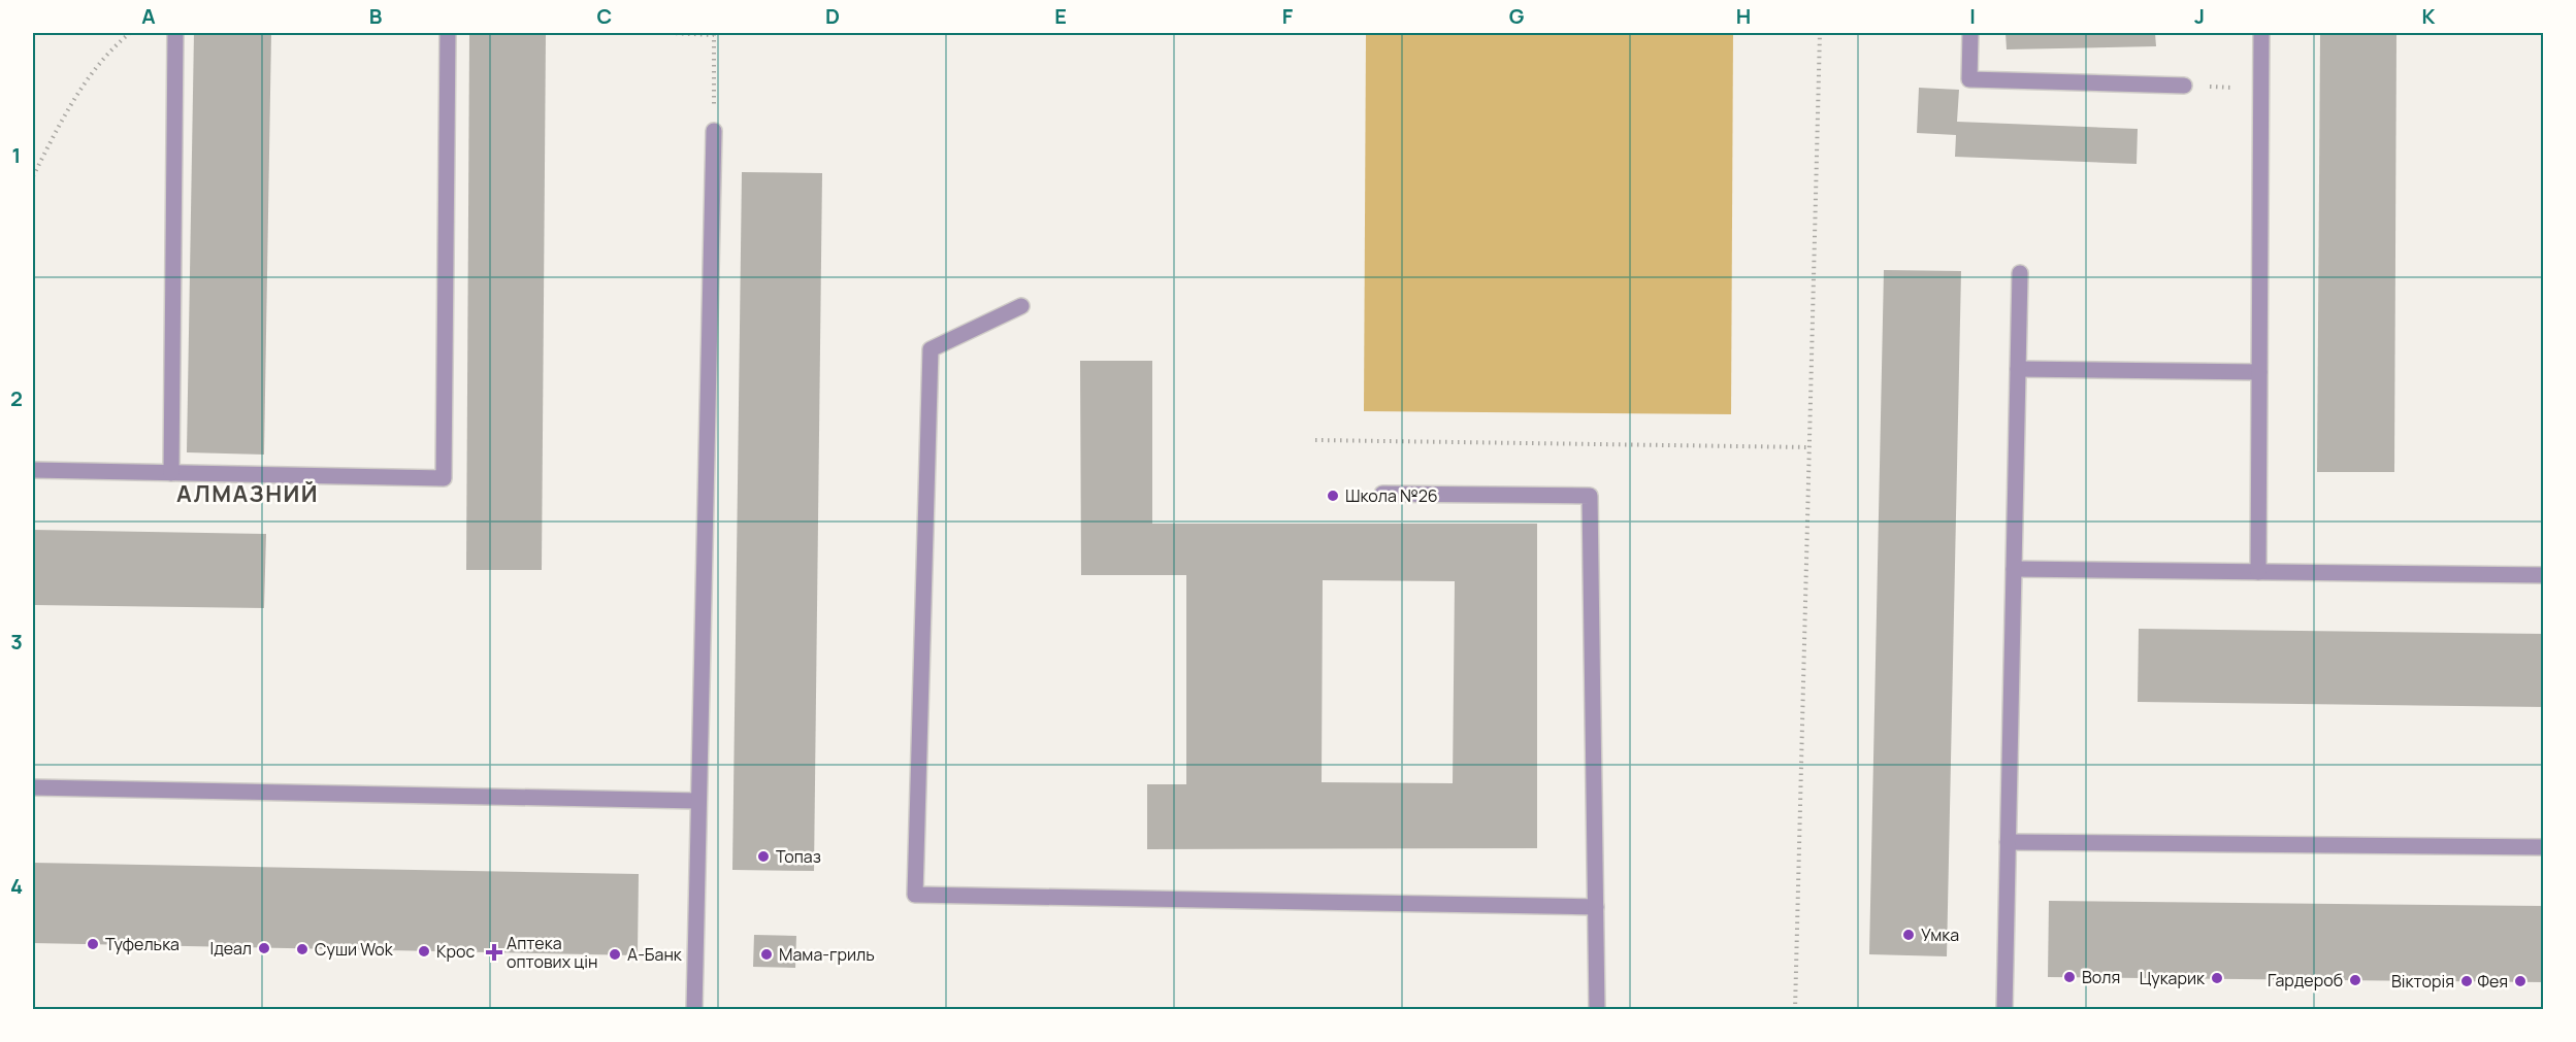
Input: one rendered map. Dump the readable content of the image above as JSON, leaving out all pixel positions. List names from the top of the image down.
{
  "districts": ["АЛМАЗНИЙ"],
  "places": {
    "other": [
      "Школа №26",
      "Топаз",
      "Умка",
      "Туфелька",
      "Ідеал",
      "Суши Wok",
      "Крос",
      "А-Банк",
      "Мама-гриль",
      "Воля",
      "Цукарик",
      "Гардероб",
      "Вікторія",
      "Фея"
    ],
    "health": ["Аптека оптових цін"]
  },
  "grid": {
    "columns": [
      "A",
      "B",
      "C",
      "D",
      "E",
      "F",
      "G",
      "H",
      "I",
      "J",
      "K"
    ],
    "rows": [
      "1",
      "2",
      "3",
      "4"
    ]
  }
}
